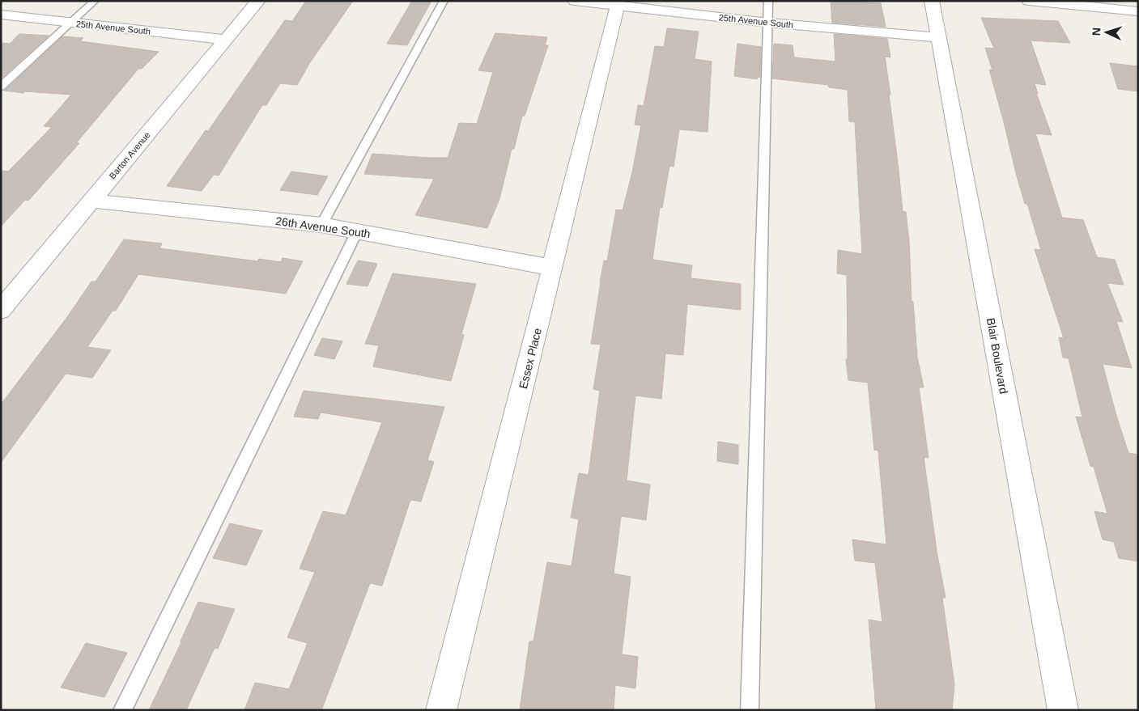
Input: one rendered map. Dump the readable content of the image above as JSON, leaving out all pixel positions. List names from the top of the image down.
{
  "streets": {
    "street": [
      "25th Avenue South",
      "Barton Avenue",
      "26th Avenue South",
      "Blair Boulevard",
      "Essex Place"
    ]
  },
  "crossings": [
    ["25th Avenue South", "Barton Avenue"],
    ["25th Avenue South", "Blair Boulevard"],
    ["25th Avenue South", "Essex Place"],
    ["Barton Avenue", "26th Avenue South"],
    ["26th Avenue South", "Essex Place"]
  ],
  "north": "left"
}
